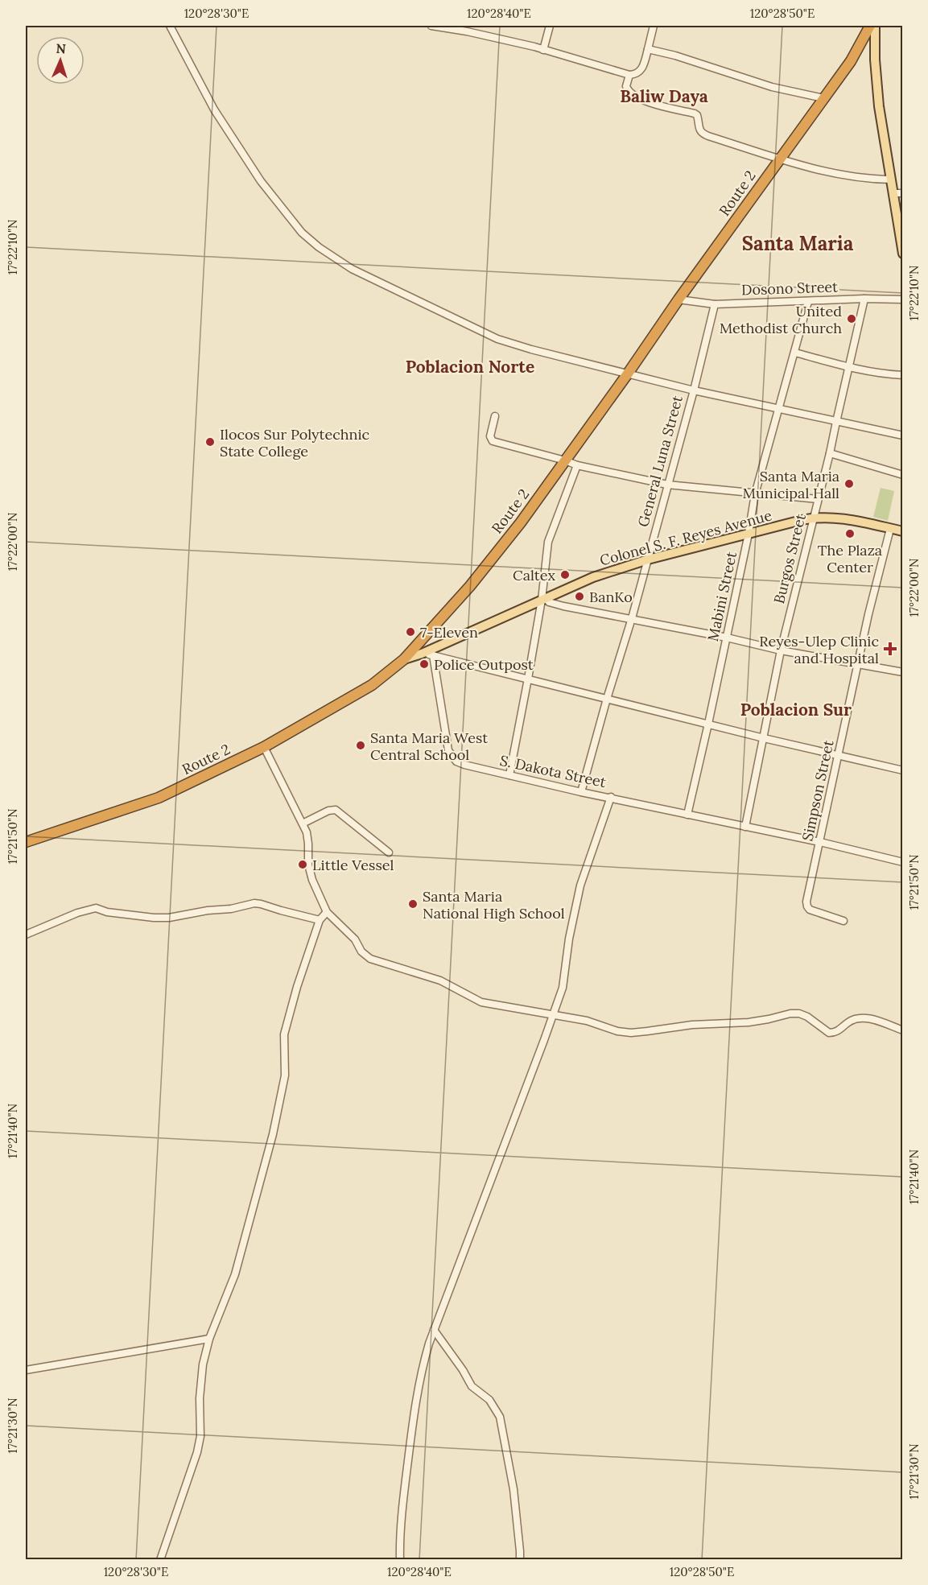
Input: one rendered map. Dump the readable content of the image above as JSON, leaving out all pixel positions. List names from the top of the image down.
{
  "streets": {
    "highway": ["Route 2"],
    "main road": ["Colonel S. F. Reyes Avenue"],
    "street": [
      "Dosono Street",
      "General Luna Street",
      "Burgos Street",
      "Mabini Street",
      "S. Dakota Street",
      "Simpson Street"
    ]
  },
  "crossings": [
    ["Route 2", "Dosono Street"],
    ["Route 2", "Colonel S. F. Reyes Avenue"],
    ["Dosono Street", "General Luna Street"],
    ["Dosono Street", "Burgos Street"],
    ["Dosono Street", "Mabini Street"],
    ["General Luna Street", "Colonel S. F. Reyes Avenue"],
    ["General Luna Street", "S. Dakota Street"],
    ["Colonel S. F. Reyes Avenue", "Burgos Street"],
    ["Colonel S. F. Reyes Avenue", "Mabini Street"],
    ["Colonel S. F. Reyes Avenue", "Simpson Street"],
    ["Burgos Street", "S. Dakota Street"],
    ["Mabini Street", "S. Dakota Street"],
    ["S. Dakota Street", "Simpson Street"]
  ],
  "districts": [
    "Baliw Daya",
    "Santa Maria",
    "Poblacion Norte",
    "Poblacion Sur"
  ],
  "places": {
    "other": [
      "United Methodist Church",
      "Ilocos Sur Polytechnic State College",
      "Santa Maria Municipal Hall",
      "The Plaza Center",
      "Caltex",
      "BanKo",
      "7-Eleven",
      "Police Outpost",
      "Santa Maria West Central School",
      "Little Vessel",
      "Santa Maria National High School"
    ],
    "health": ["Reyes-Ulep Clinic and Hospital"]
  },
  "north": "top",
  "coordinates": [
    "120°28'30\"E",
    "120°28'40\"E",
    "120°28'50\"E",
    "17°22'10\"N",
    "17°22'00\"N",
    "17°21'50\"N",
    "17°21'40\"N",
    "17°21'30\"N"
  ]
}
